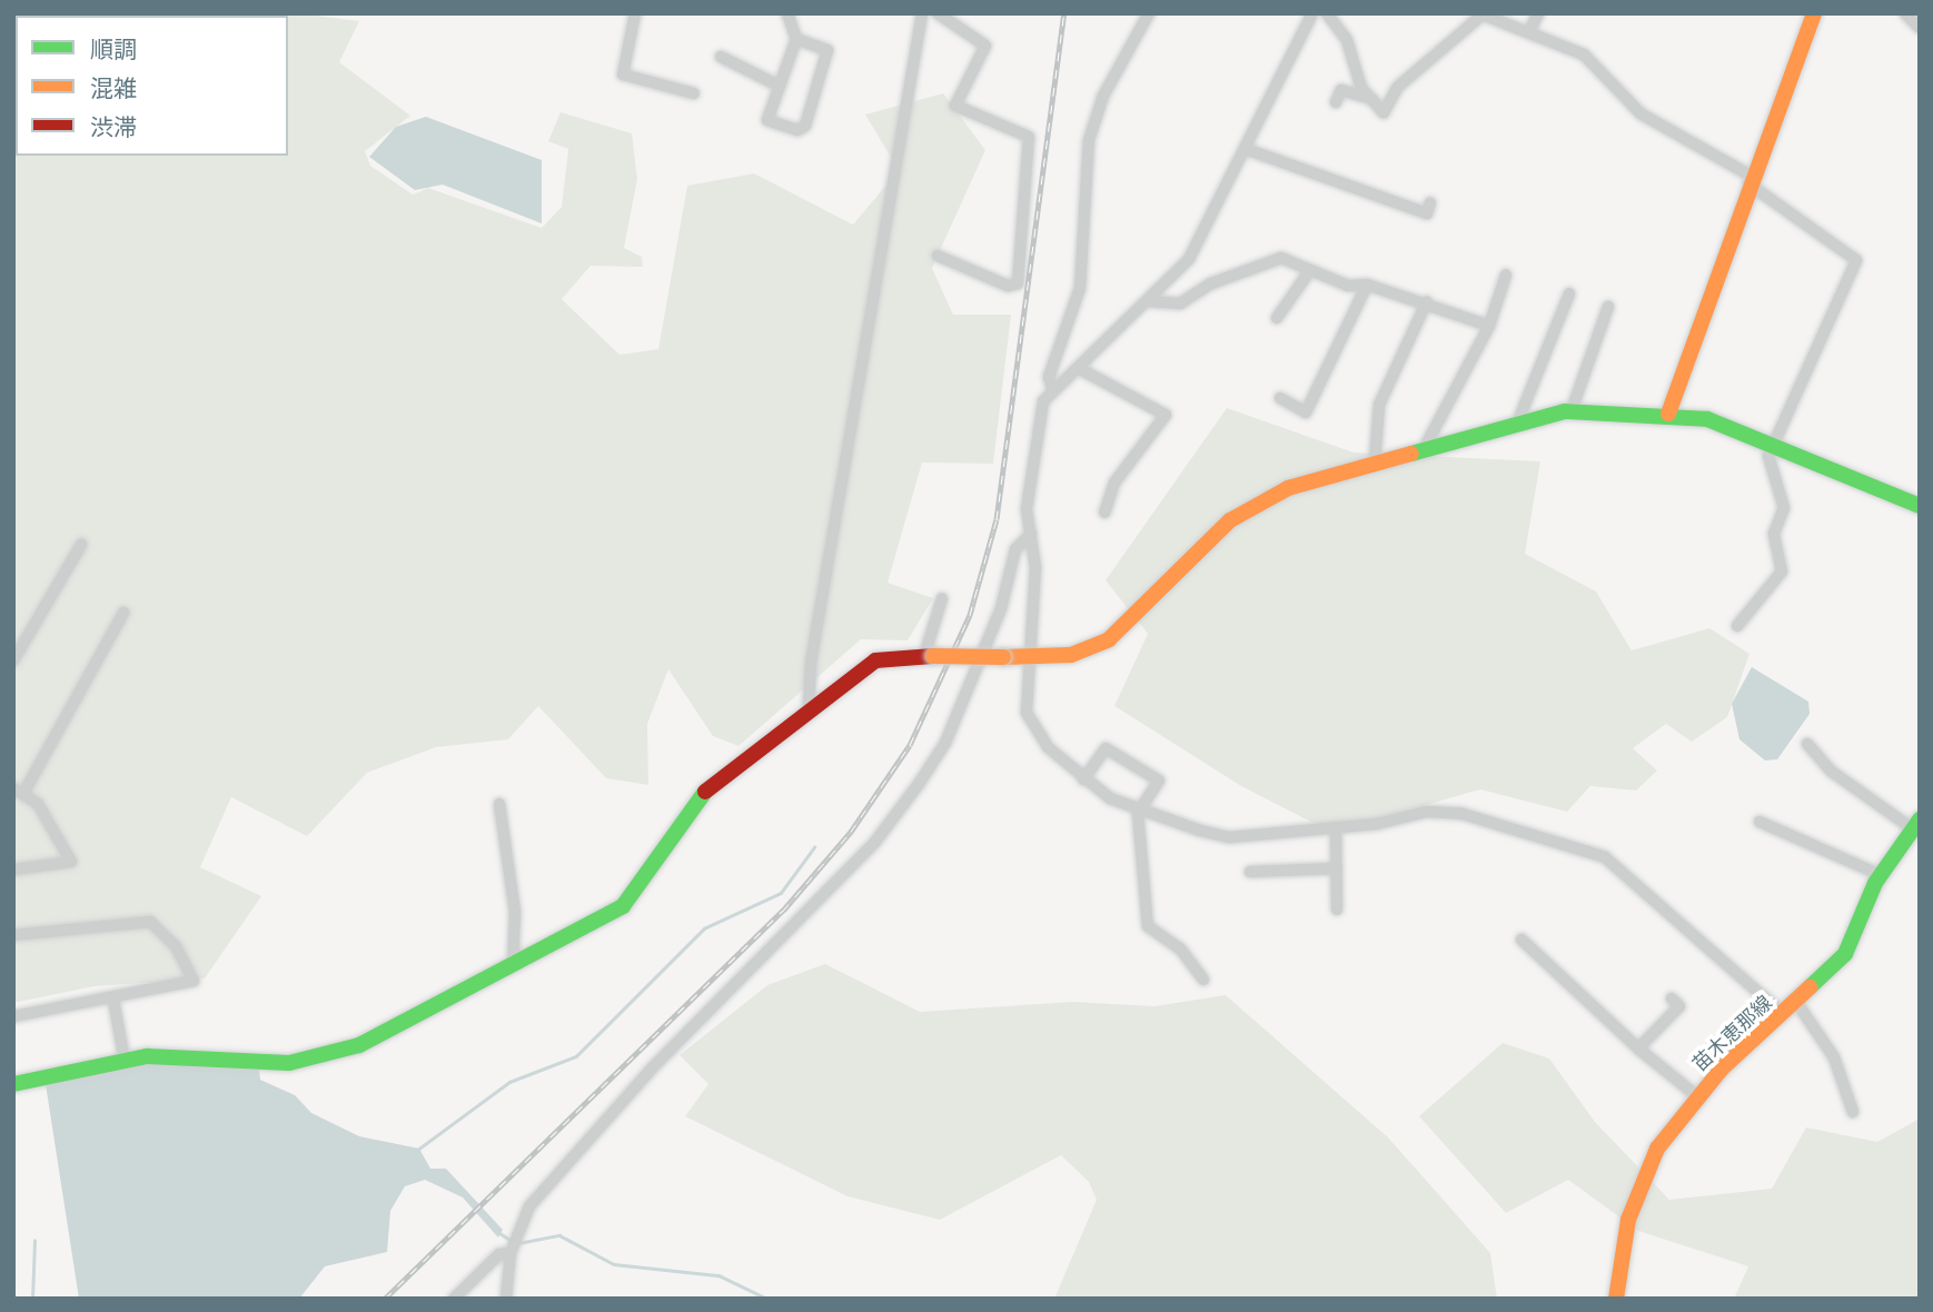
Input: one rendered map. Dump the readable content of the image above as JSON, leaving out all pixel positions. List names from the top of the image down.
{
  "streets": {
    "street": ["苗木恵那線"]
  },
  "legend": ["順調", "混雑", "渋滞"]
}
